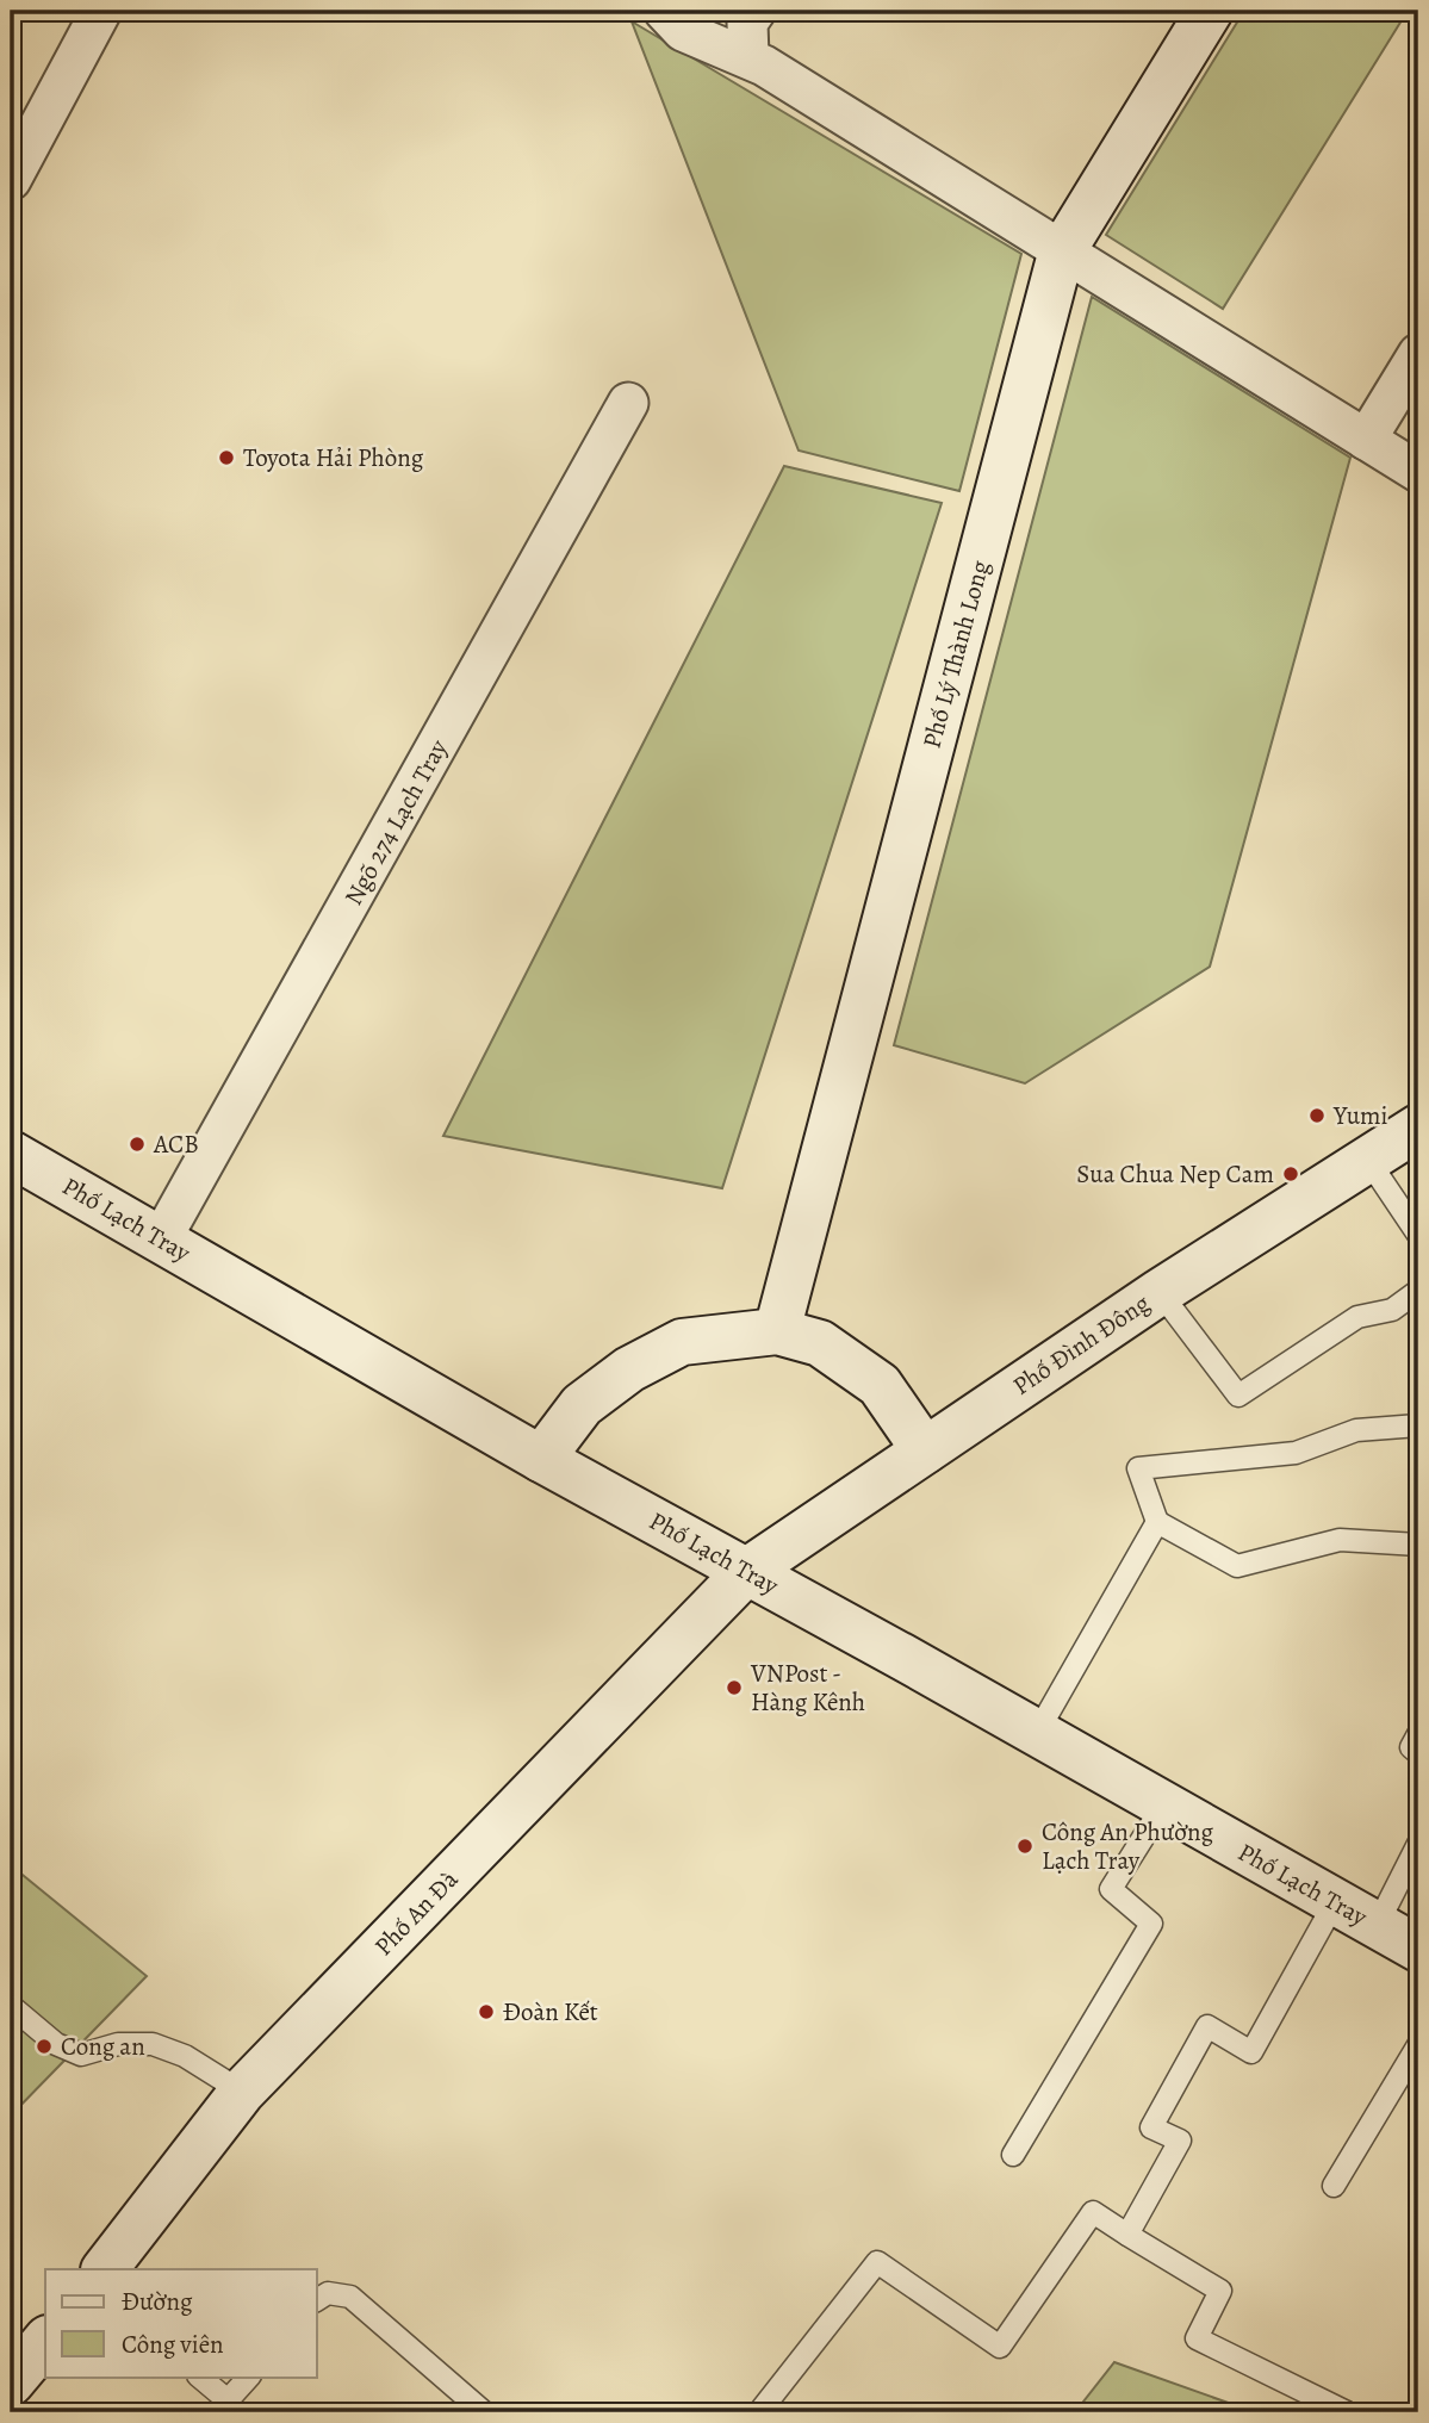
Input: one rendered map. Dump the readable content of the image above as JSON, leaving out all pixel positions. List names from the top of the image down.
{
  "streets": {
    "street": [
      "Phố Lý Thành Long",
      "Ngõ 274 Lạch Tray",
      "Phố Lạch Tray",
      "Phố Đình Đông",
      "Phố An Đà"
    ]
  },
  "crossings": [
    ["Ngõ 274 Lạch Tray", "Phố Lạch Tray"],
    ["Phố Lạch Tray", "Phố Đình Đông"],
    ["Phố Lạch Tray", "Phố An Đà"],
    ["Phố Đình Đông", "Phố An Đà"]
  ],
  "places": [
    "Toyota Hải Phòng",
    "Yumi",
    "ACB",
    "Sua Chua Nep Cam",
    "VNPost - Hàng Kênh",
    "Công An Phường Lạch Tray",
    "Đoàn Kết",
    "Cong an"
  ],
  "legend": ["Đường", "Công viên"]
}
